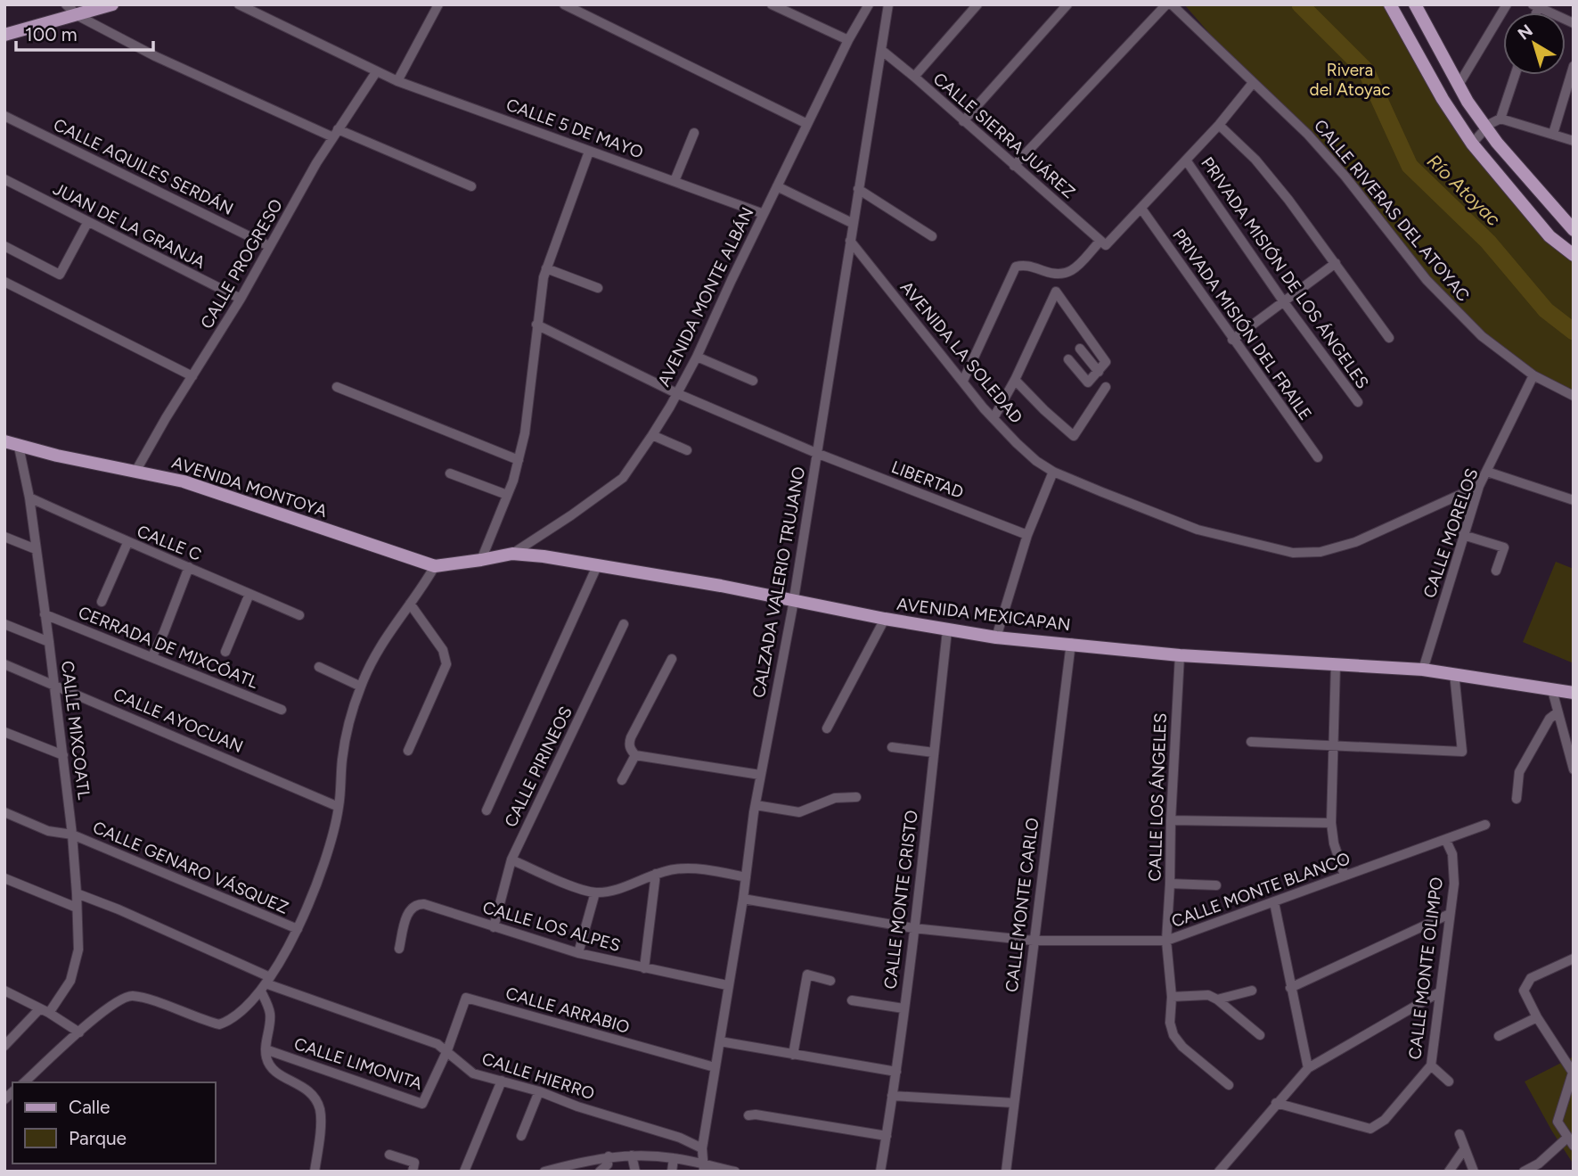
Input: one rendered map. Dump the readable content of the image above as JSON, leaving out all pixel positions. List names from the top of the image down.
{
  "streets": {
    "main road": ["AVENIDA MONTOYA", "AVENIDA MEXICAPAN"],
    "street": [
      "CALLE 5 DE MAYO",
      "CALLE SIERRA JUÁREZ",
      "CALLE AQUILES SERDÁN",
      "CALLE RIVERAS DEL ATOYAC",
      "JUAN DE LA GRANJA",
      "CALLE PROGRESO",
      "PRIVADA MISIÓN DE LOS ÁNGELES",
      "AVENIDA MONTE ALBÁN",
      "PRIVADA MISIÓN DEL FRAILE",
      "AVENIDA LA SOLEDAD",
      "LIBERTAD",
      "CALLE MORELOS",
      "CALLE C",
      "CALZADA VALERIO TRUJANO",
      "CERRADA DE MIXCÓATL",
      "CALLE AYOCUAN",
      "CALLE MIXCOATL",
      "CALLE PIRINEOS",
      "CALLE LOS ÁNGELES",
      "CALLE GENARO VÁSQUEZ",
      "CALLE MONTE BLANCO",
      "CALLE MONTE CRISTO",
      "CALLE MONTE CARLO",
      "CALLE LOS ALPES",
      "CALLE MONTE OLIMPO",
      "CALLE ARRABIO",
      "CALLE LIMONITA",
      "CALLE HIERRO"
    ]
  },
  "crossings": [
    ["CALLE 5 DE MAYO", "CALLE PROGRESO"],
    ["CALLE 5 DE MAYO", "AVENIDA MONTE ALBÁN"],
    ["CALLE SIERRA JUÁREZ", "CALZADA VALERIO TRUJANO"],
    ["CALLE AQUILES SERDÁN", "CALLE PROGRESO"],
    ["CALLE RIVERAS DEL ATOYAC", "CALLE MORELOS"],
    ["JUAN DE LA GRANJA", "CALLE PROGRESO"],
    ["CALLE PROGRESO", "AVENIDA MONTOYA"],
    ["AVENIDA MONTE ALBÁN", "LIBERTAD"],
    ["AVENIDA MONTE ALBÁN", "AVENIDA MONTOYA"],
    ["AVENIDA MONTE ALBÁN", "AVENIDA MEXICAPAN"],
    ["AVENIDA LA SOLEDAD", "CALLE MORELOS"],
    ["AVENIDA LA SOLEDAD", "CALZADA VALERIO TRUJANO"],
    ["LIBERTAD", "CALZADA VALERIO TRUJANO"],
    ["AVENIDA MONTOYA", "AVENIDA MEXICAPAN"],
    ["AVENIDA MONTOYA", "CALLE MIXCOATL"],
    ["CALLE MORELOS", "AVENIDA MEXICAPAN"],
    ["CALLE C", "CALLE MIXCOATL"],
    ["CALZADA VALERIO TRUJANO", "AVENIDA MEXICAPAN"],
    ["CALZADA VALERIO TRUJANO", "CALLE MONTE BLANCO"],
    ["CALZADA VALERIO TRUJANO", "CALLE LOS ALPES"],
    ["CALZADA VALERIO TRUJANO", "CALLE ARRABIO"],
    ["CALZADA VALERIO TRUJANO", "CALLE HIERRO"],
    ["AVENIDA MEXICAPAN", "CALLE LOS ÁNGELES"],
    ["AVENIDA MEXICAPAN", "CALLE MONTE CRISTO"],
    ["AVENIDA MEXICAPAN", "CALLE MONTE CARLO"],
    ["CERRADA DE MIXCÓATL", "CALLE MIXCOATL"],
    ["CALLE AYOCUAN", "CALLE MIXCOATL"],
    ["CALLE MIXCOATL", "CALLE GENARO VÁSQUEZ"],
    ["CALLE MIXCOATL", "CALLE HIERRO"],
    ["CALLE PIRINEOS", "CALLE LOS ALPES"],
    ["CALLE LOS ÁNGELES", "CALLE MONTE BLANCO"],
    ["CALLE MONTE BLANCO", "CALLE MONTE CRISTO"],
    ["CALLE MONTE BLANCO", "CALLE MONTE CARLO"],
    ["CALLE MONTE BLANCO", "CALLE MONTE OLIMPO"],
    ["CALLE ARRABIO", "CALLE LIMONITA"],
    ["CALLE ARRABIO", "CALLE HIERRO"],
    ["CALLE LIMONITA", "CALLE HIERRO"]
  ],
  "water": ["Río Atoyac"],
  "parks": ["Rivera del Atoyac"],
  "legend": ["Calle", "Parque"],
  "scale_bar": "100 m",
  "north": "top left"
}
